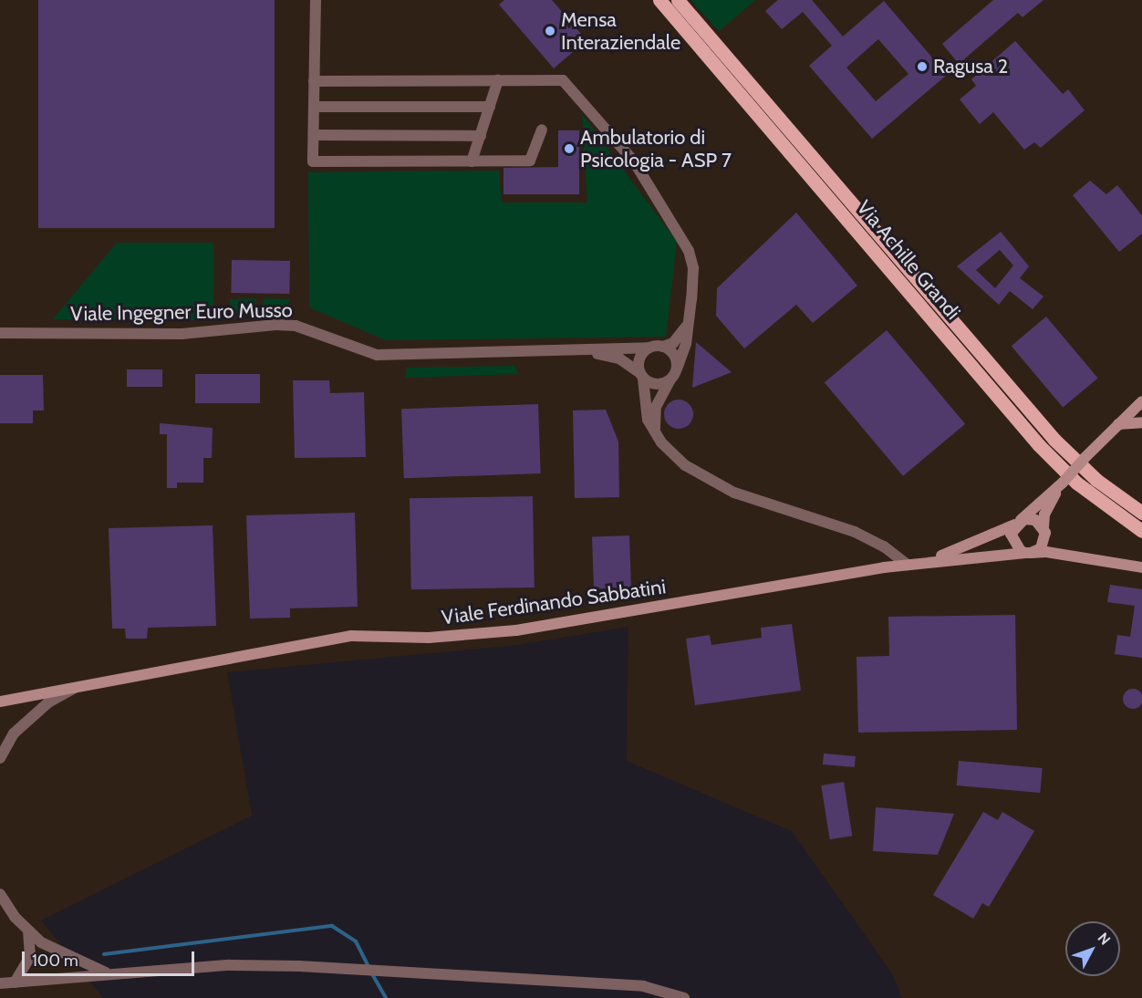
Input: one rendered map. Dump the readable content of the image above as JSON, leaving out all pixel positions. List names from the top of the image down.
{
  "streets": {
    "main road": ["Via Achille Grandi"],
    "street": ["Viale Ingegner Euro Musso", "Viale Ferdinando Sabbatini"]
  },
  "places": ["Mensa Interaziendale", "Ragusa 2", "Ambulatorio di Psicologia - ASP 7"],
  "scale_bar": "100 m",
  "north": "top right"
}
